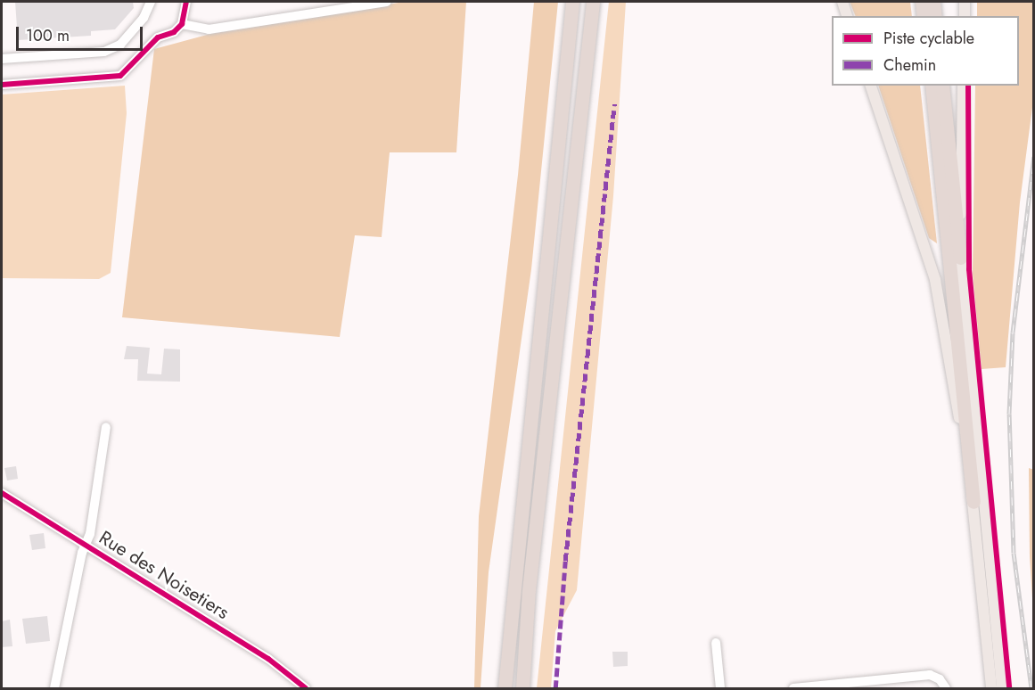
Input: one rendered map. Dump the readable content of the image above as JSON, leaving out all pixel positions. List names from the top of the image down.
{
  "streets": {
    "street": ["Rue des Noisetiers"]
  },
  "legend": ["Piste cyclable", "Chemin"],
  "scale_bar": "100 m"
}
